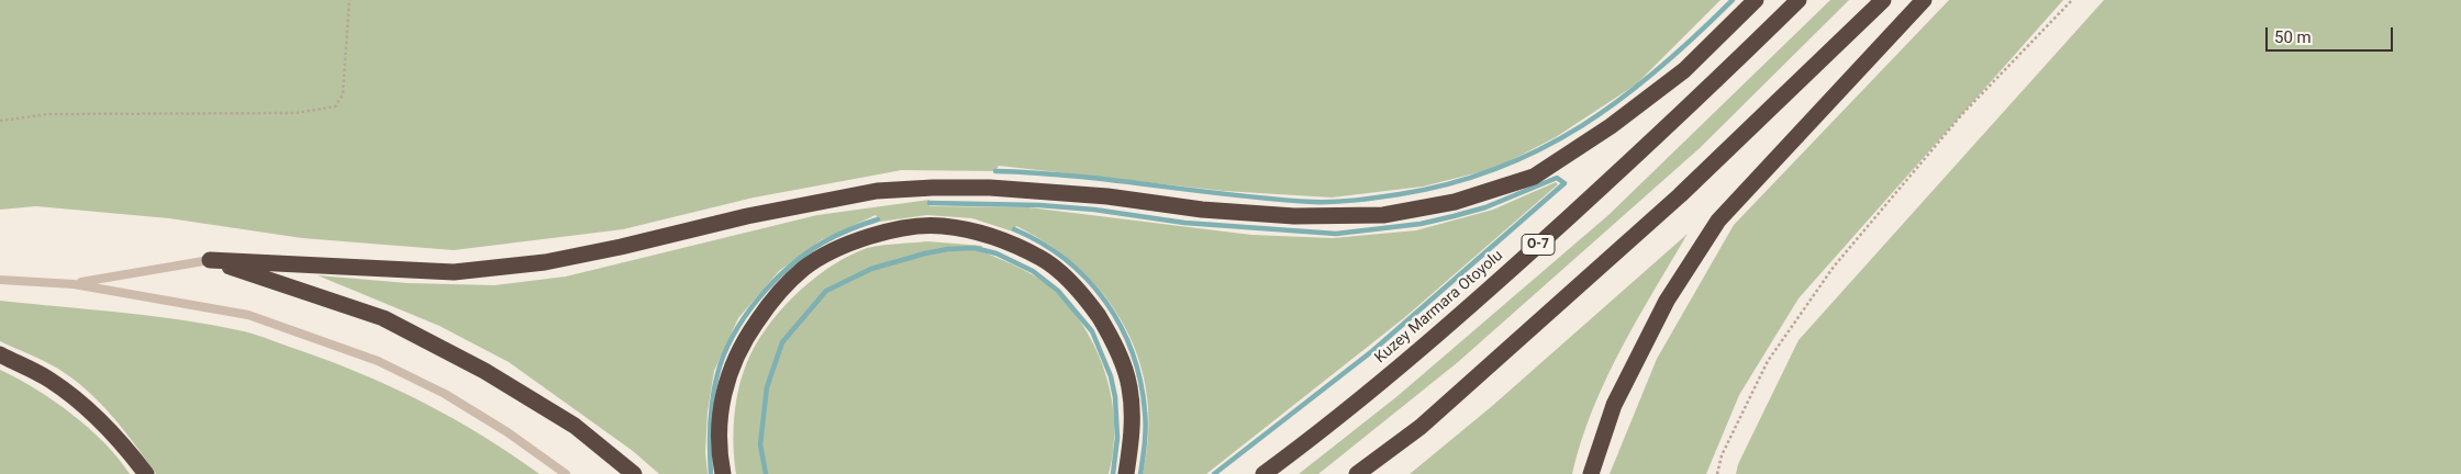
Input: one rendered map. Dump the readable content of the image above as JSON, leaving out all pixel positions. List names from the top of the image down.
{
  "streets": {
    "highway": ["O-7", "Kuzey Marmara Otoyolu"]
  },
  "scale_bar": "50 m"
}
